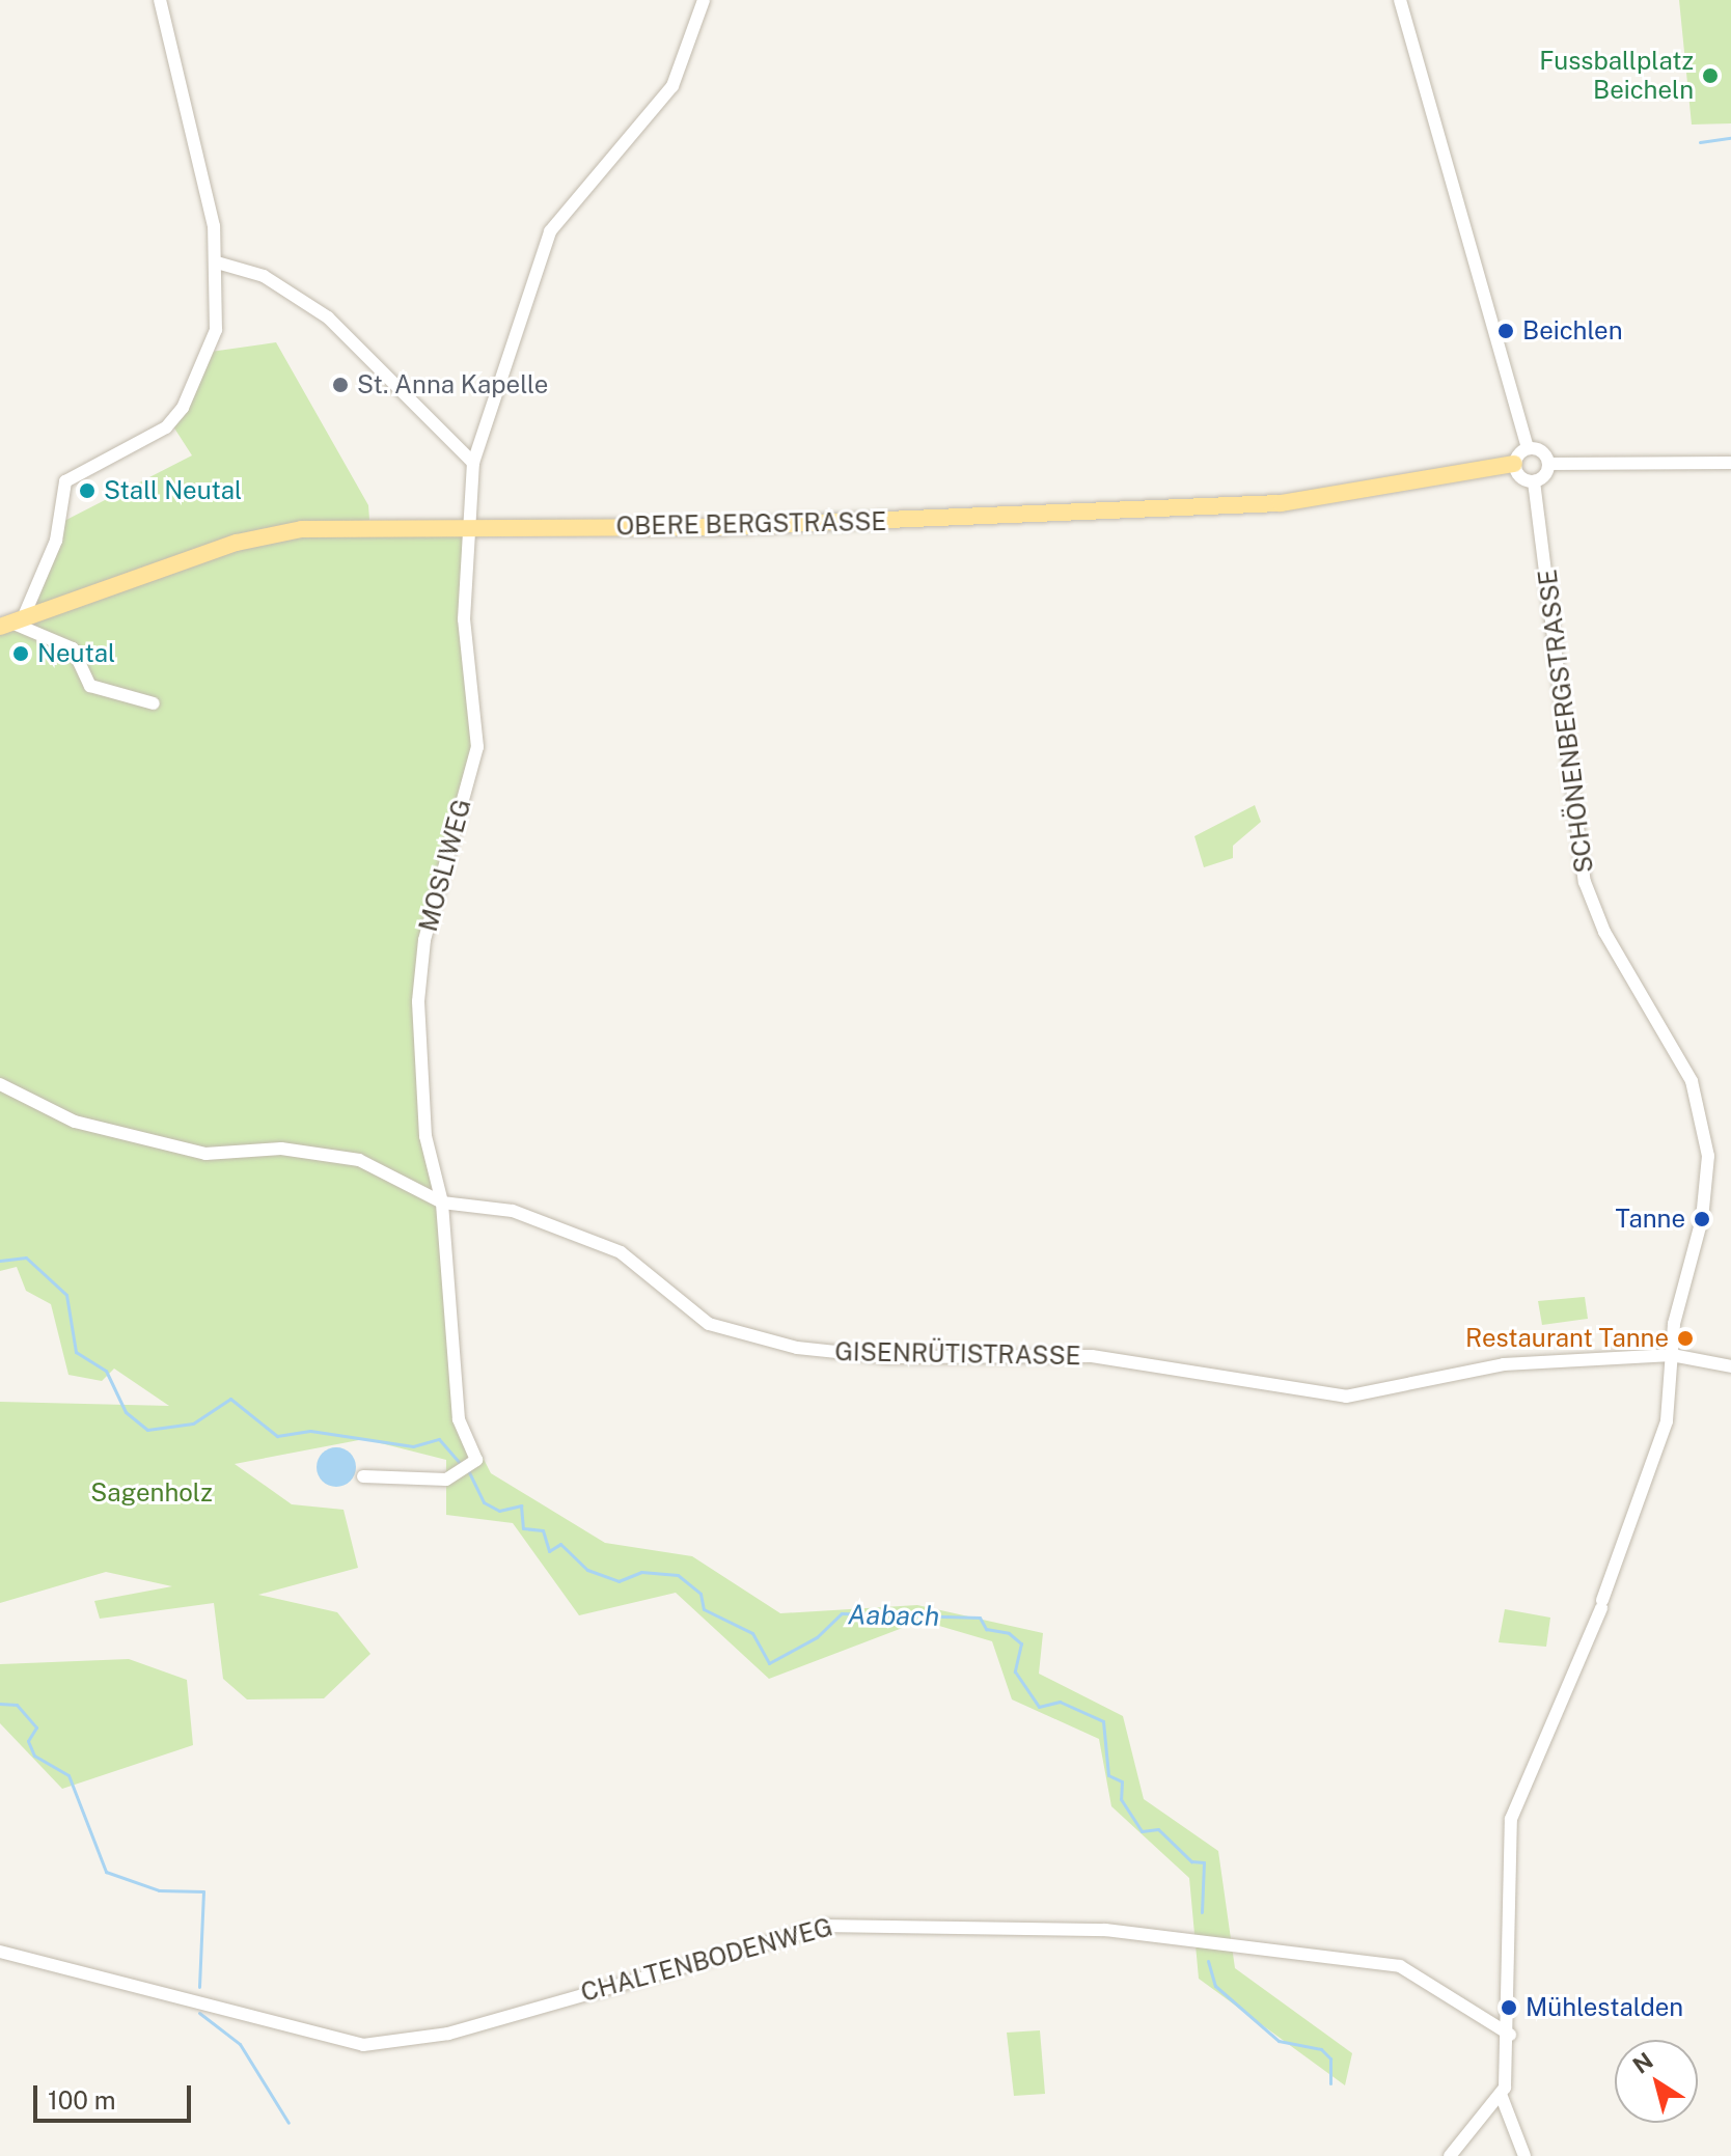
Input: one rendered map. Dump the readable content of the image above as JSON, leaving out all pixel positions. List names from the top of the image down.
{
  "streets": {
    "main road": ["OBERE BERGSTRASSE"],
    "street": [
      "SCHÖNENBERGSTRASSE",
      "MOSLIWEG",
      "GISENRÜTISTRASSE",
      "CHALTENBODENWEG"
    ]
  },
  "crossings": [
    ["OBERE BERGSTRASSE", "SCHÖNENBERGSTRASSE"],
    ["OBERE BERGSTRASSE", "MOSLIWEG"],
    ["SCHÖNENBERGSTRASSE", "GISENRÜTISTRASSE"],
    ["SCHÖNENBERGSTRASSE", "CHALTENBODENWEG"],
    ["MOSLIWEG", "GISENRÜTISTRASSE"]
  ],
  "water": ["Aabach"],
  "parks": ["Sagenholz"],
  "places": [
    "Fussballplatz Beicheln",
    "Beichlen",
    "St. Anna Kapelle",
    "Stall Neutal",
    "Neutal",
    "Tanne",
    "Restaurant Tanne",
    "Mühlestalden"
  ],
  "scale_bar": "100 m",
  "north": "top left"
}
